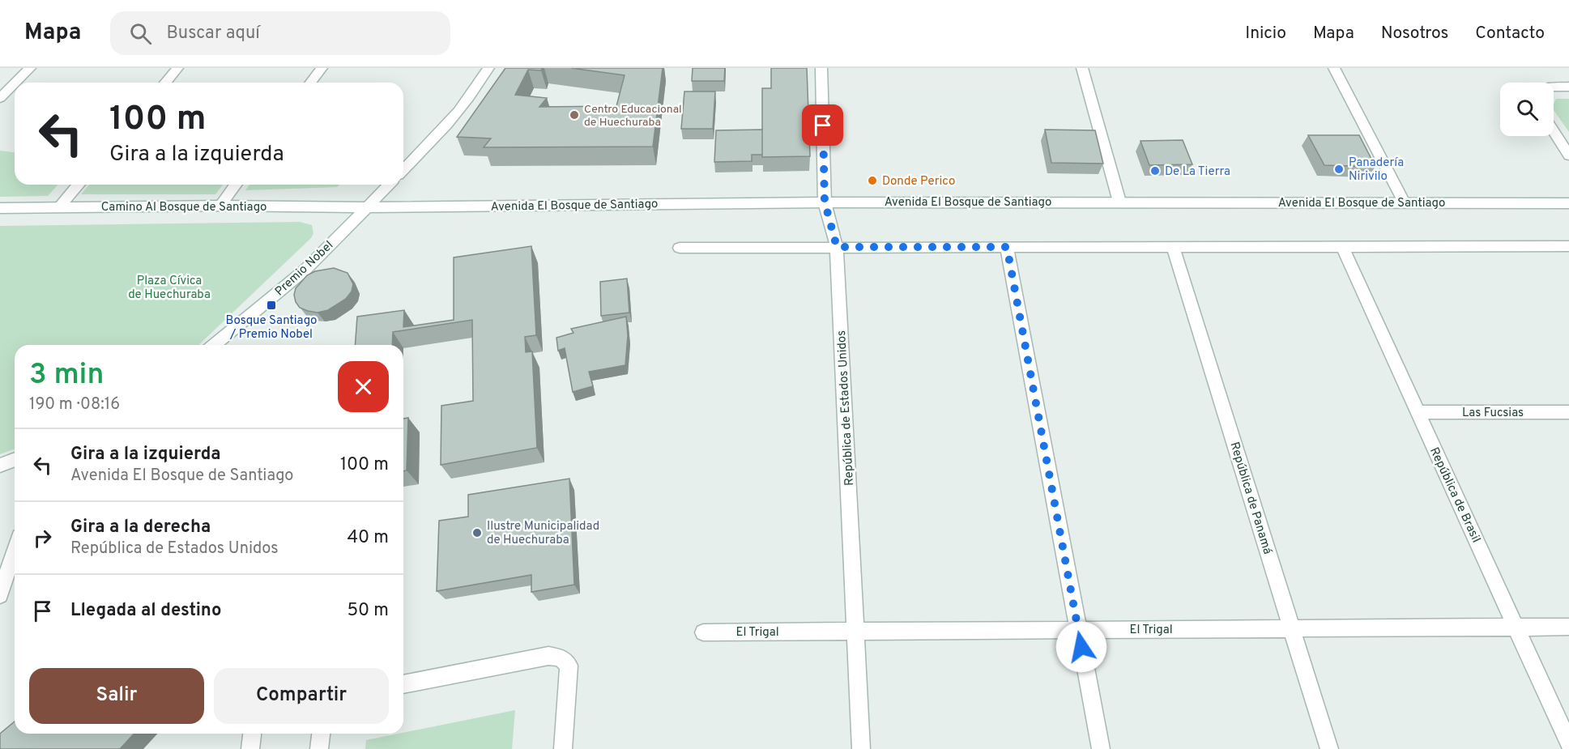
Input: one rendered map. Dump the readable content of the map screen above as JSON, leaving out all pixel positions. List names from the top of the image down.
{
  "streets": {
    "street": [
      "Avenida El Bosque de Santiago",
      "Camino Al Bosque de Santiago",
      "Premio Nobel",
      "República de Estados Unidos",
      "Las Fucsias",
      "República de Brasil",
      "República de Panamá",
      "El Trigal"
    ]
  },
  "crossings": [
    ["Avenida El Bosque de Santiago", "Camino Al Bosque de Santiago"],
    ["Avenida El Bosque de Santiago", "Premio Nobel"],
    ["Avenida El Bosque de Santiago", "República de Estados Unidos"],
    ["Camino Al Bosque de Santiago", "Premio Nobel"],
    ["República de Estados Unidos", "El Trigal"],
    ["Las Fucsias", "República de Brasil"],
    ["República de Brasil", "El Trigal"],
    ["República de Panamá", "El Trigal"]
  ],
  "parks": ["Plaza Cívica de Huechuraba"],
  "places": {
    "other": [
      "Centro Educacional de Huechuraba",
      "Panadería Nirivilo",
      "De La Tierra",
      "Donde Perico",
      "Ilustre Municipalidad de Huechuraba"
    ],
    "transit": ["Bosque Santiago / Premio Nobel"]
  },
  "page": {
    "header": "Mapa",
    "search": "Buscar aquí",
    "nav": [
      "Inicio",
      "Mapa",
      "Nosotros",
      "Contacto"
    ],
    "turn": ["100 m", "Gira a la izquierda"],
    "heading": ["3 min", "190 m · 08:16"],
    "list": [
      {
        "name": "Gira a la izquierda",
        "note": "Avenida El Bosque de Santiago",
        "value": "100 m"
      },
      {
        "name": "Gira a la derecha",
        "note": "República de Estados Unidos",
        "value": "40 m"
      },
      {
        "name": "Llegada al destino",
        "value": "50 m"
      }
    ],
    "buttons": ["Salir", "Compartir"]
  }
}
